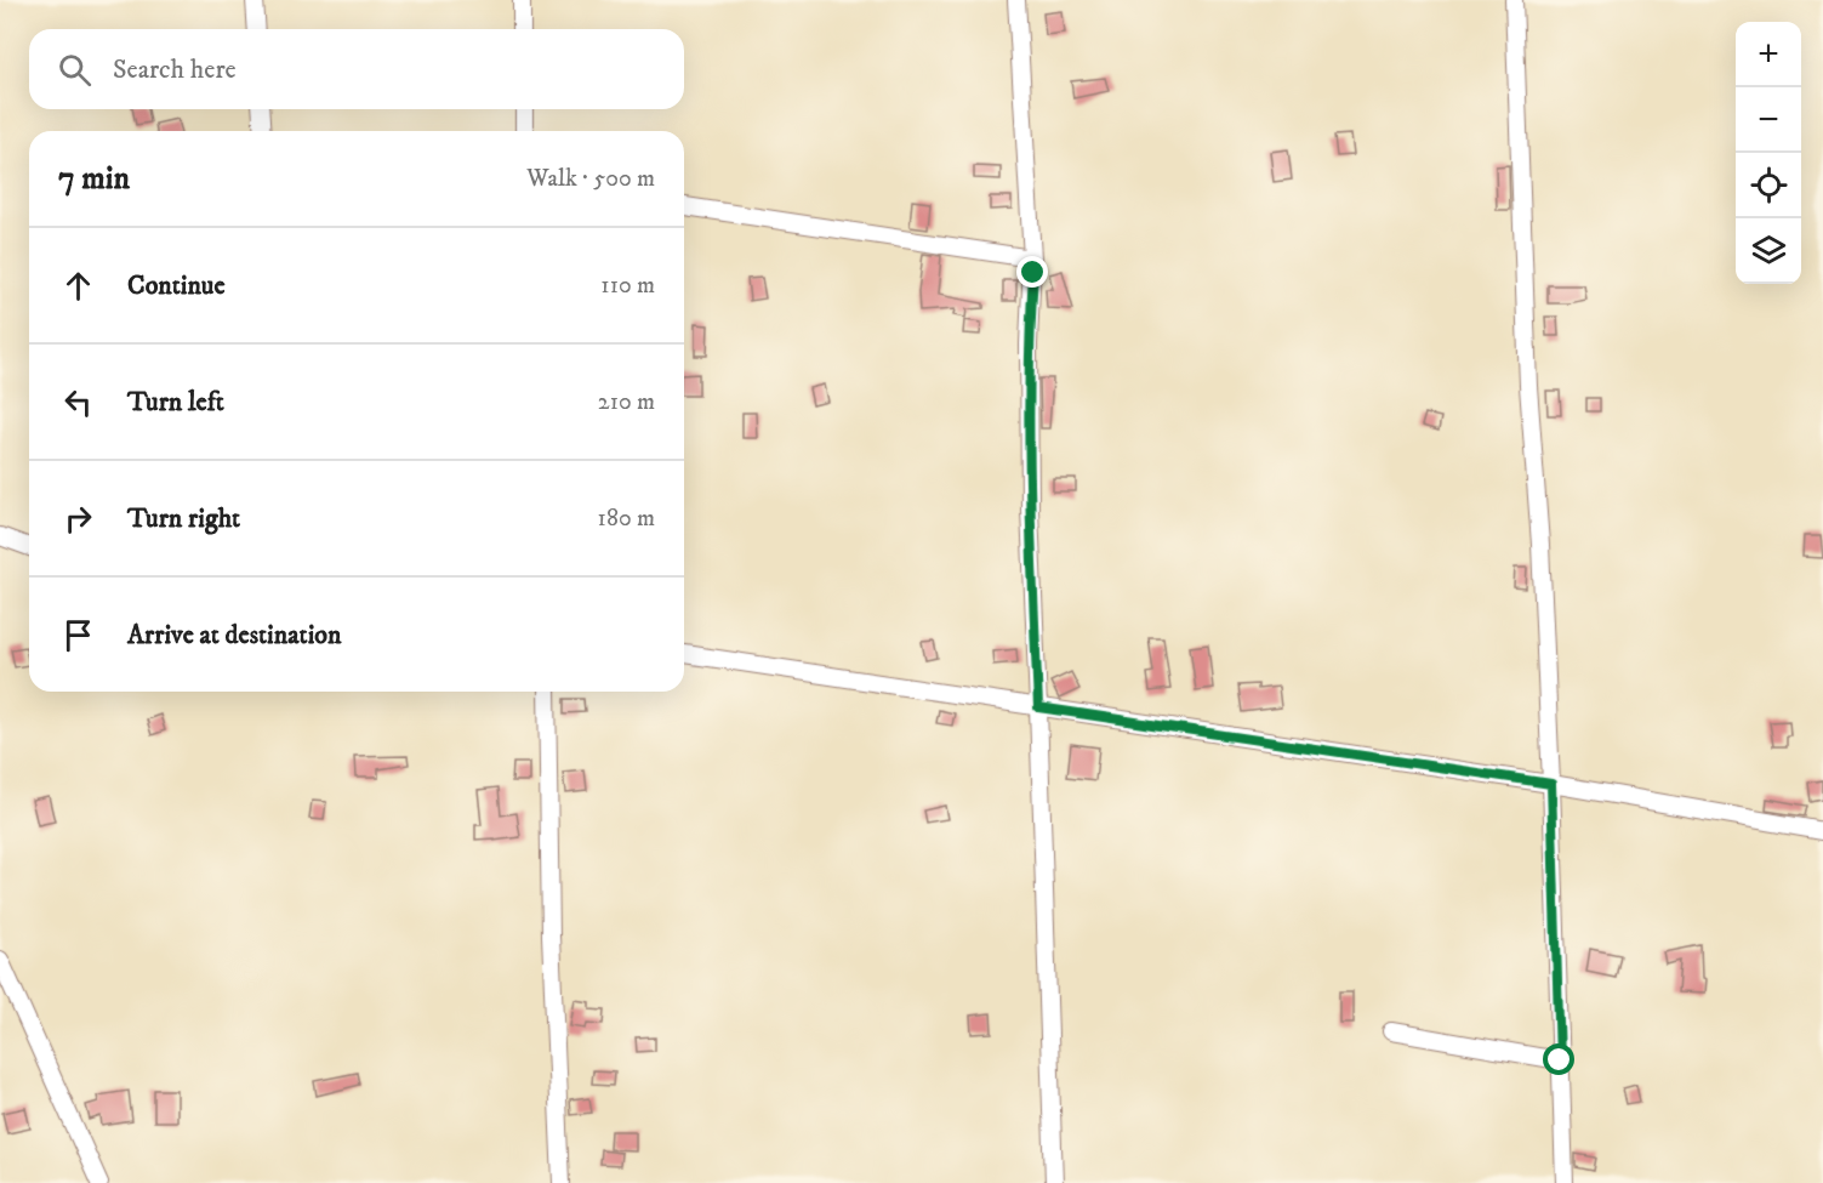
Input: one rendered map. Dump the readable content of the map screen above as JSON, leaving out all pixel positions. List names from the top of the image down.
{
  "page": {
    "map_buttons": ["+", "−"],
    "search": "Search here",
    "heading": ["7 min", "Walk · 500 m"],
    "list": [
      ["Continue", "110 m"],
      ["Turn left", "210 m"],
      ["Turn right", "180 m"],
      "Arrive at destination"
    ]
  }
}
